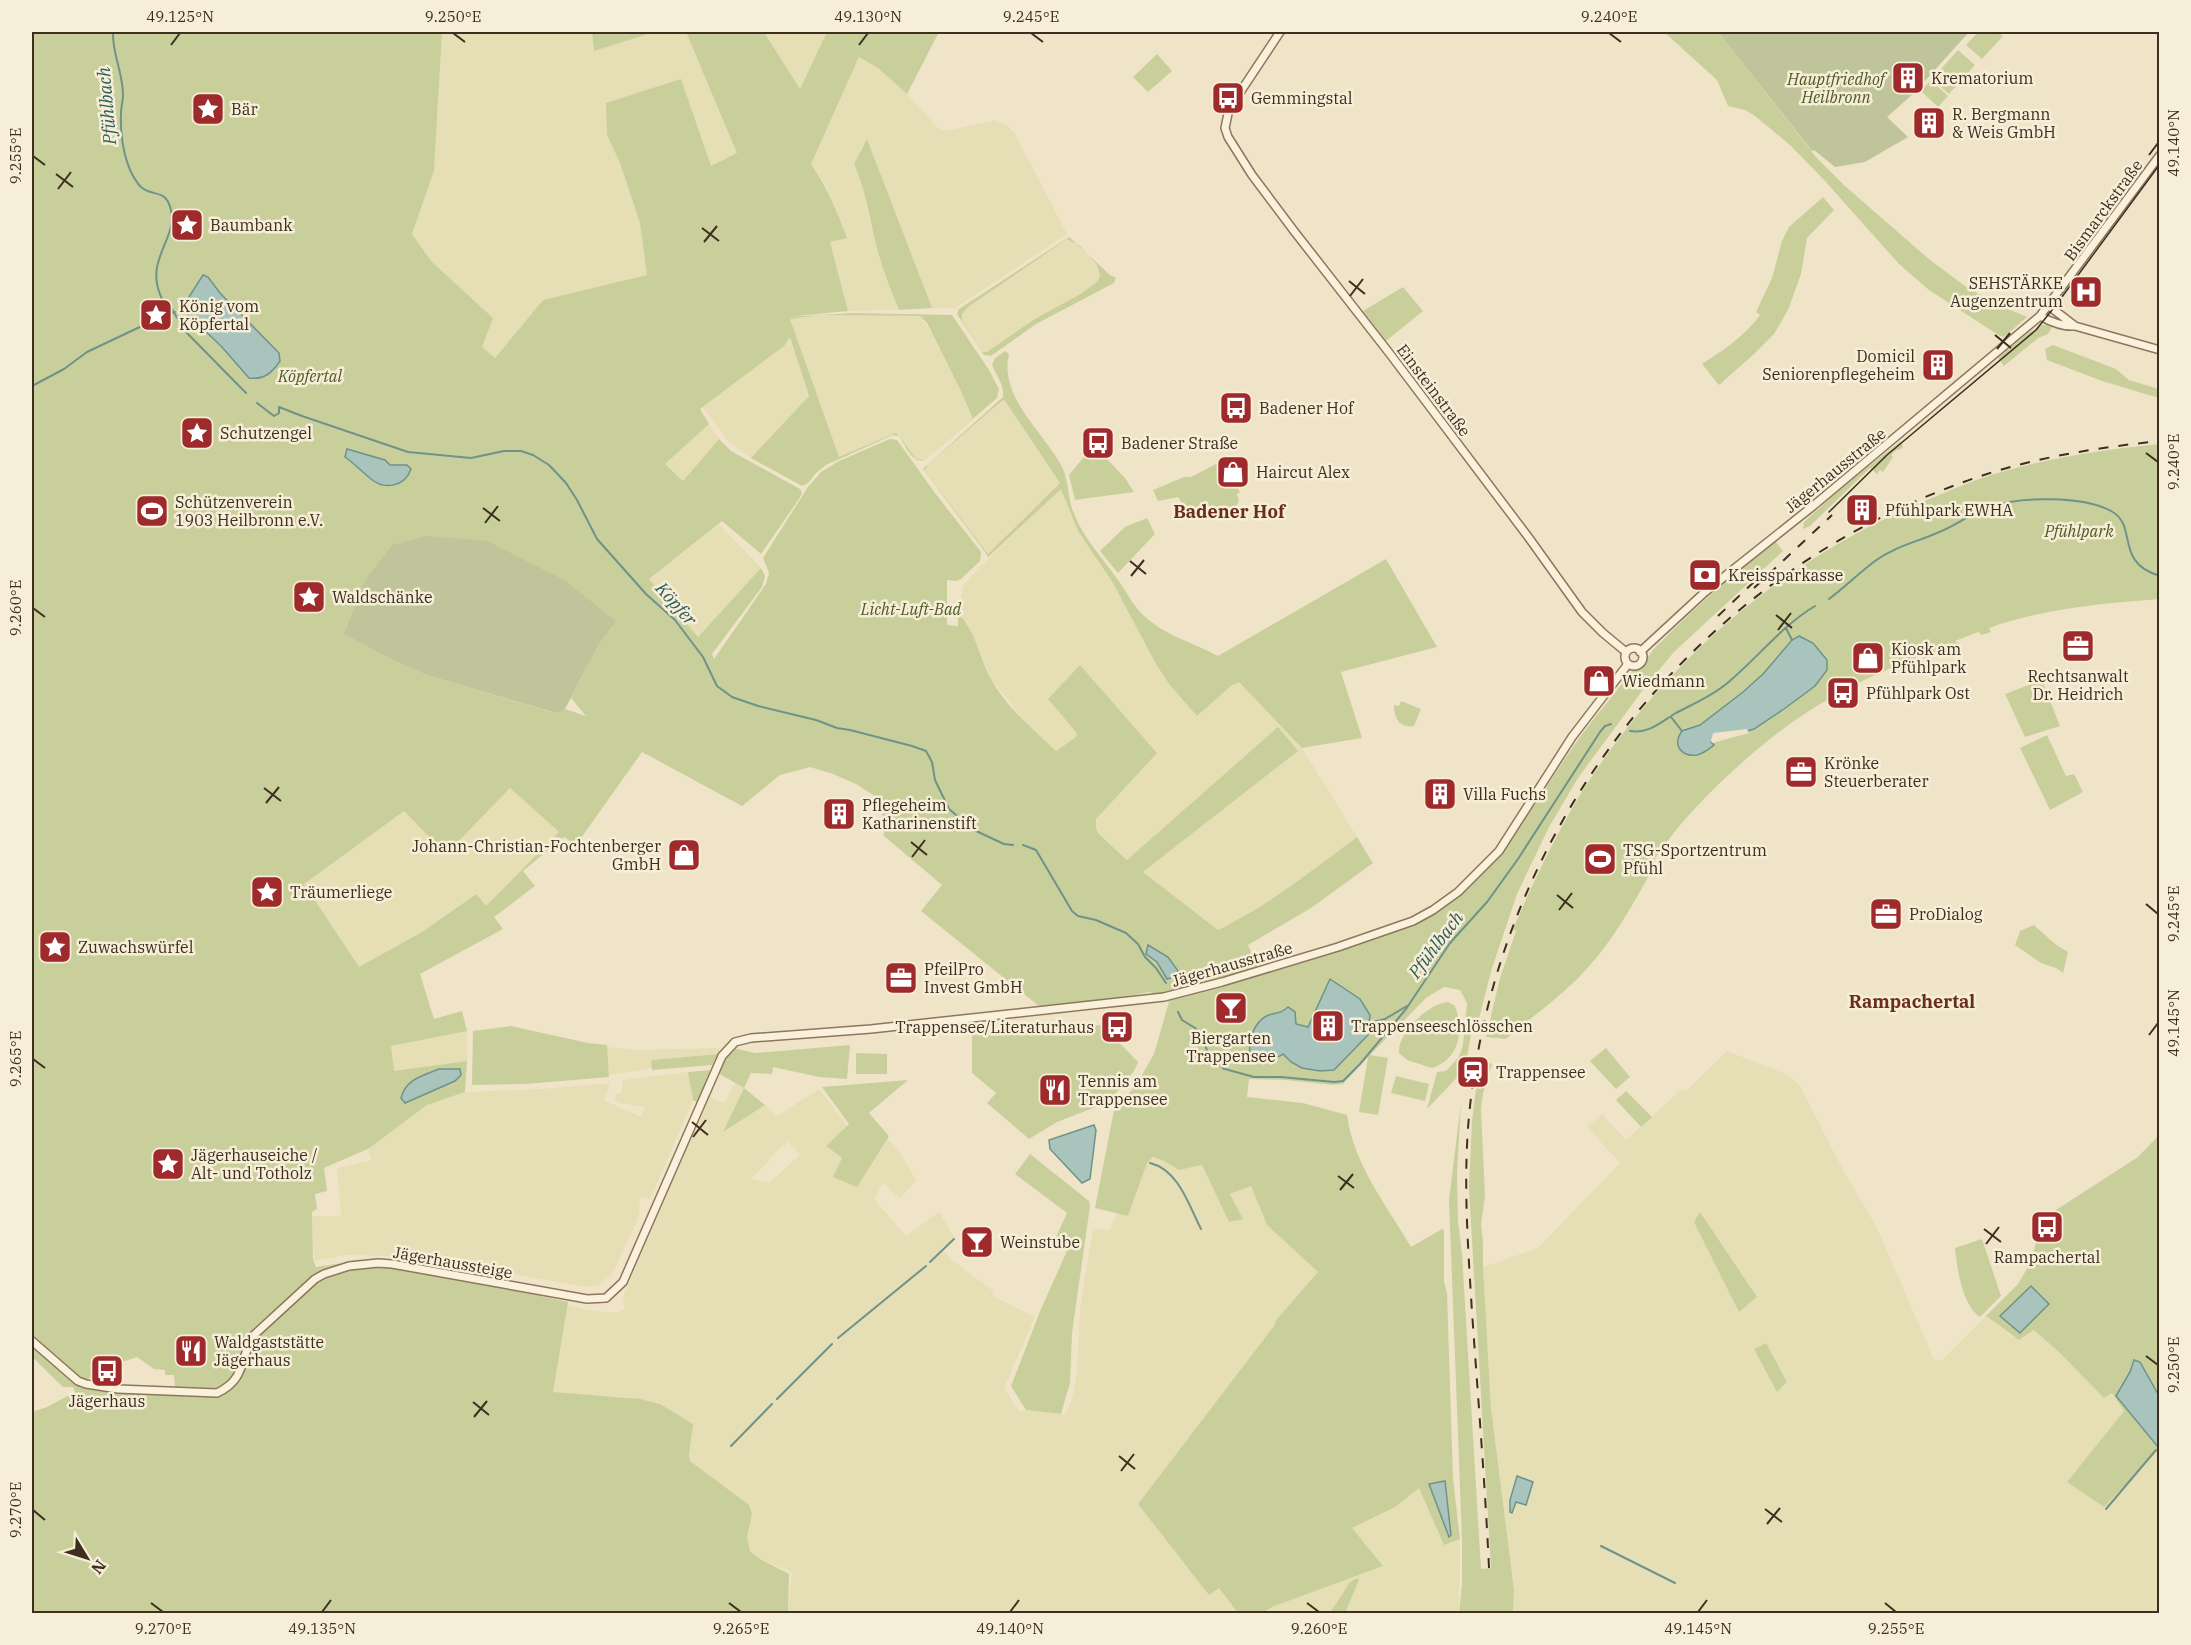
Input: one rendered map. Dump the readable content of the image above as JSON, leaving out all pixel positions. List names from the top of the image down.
{
  "streets": {
    "street": [
      "Bismarckstraße",
      "Einsteinstraße",
      "Jägerhausstraße",
      "Jägerhaussteige"
    ]
  },
  "crossings": [
    ["Bismarckstraße", "Jägerhausstraße"],
    ["Einsteinstraße", "Jägerhausstraße"],
    ["Jägerhausstraße", "Jägerhaussteige"]
  ],
  "districts": ["Badener Hof", "Rampachertal"],
  "water": ["Pfühlbach", "Köpfer"],
  "parks": [
    "Hauptfriedhof Heilbronn",
    "Köpfertal",
    "Pfühlpark",
    "Licht-Luft-Bad"
  ],
  "places": {
    "building": [
      "Krematorium",
      "R. Bergmann & Weis GmbH",
      "Domicil Seniorenpflegeheim",
      "Pfühlpark EWHA",
      "Villa Fuchs",
      "Pflegeheim Katharinenstift",
      "Trappenseeschlösschen"
    ],
    "bus stop": [
      "Gemmingstal",
      "Badener Hof",
      "Badener Straße",
      "Pfühlpark Ost",
      "Trappensee/Literaturhaus",
      "Rampachertal",
      "Jägerhaus"
    ],
    "place": [
      "Bär",
      "Baumbank",
      "König vom Köpfertal",
      "Schutzengel",
      "Waldschänke",
      "Träumerliege",
      "Zuwachswürfel",
      "Jägerhauseiche / Alt- und Totholz"
    ],
    "hospital": ["SEHSTÄRKE Augenzentrum"],
    "shop": [
      "Haircut Alex",
      "Kiosk am Pfühlpark",
      "Wiedmann",
      "Johann-Christian-Fochtenberger GmbH"
    ],
    "sports": ["Schützenverein 1903 Heilbronn e.V.", "TSG-Sportzentrum Pfühl"],
    "bank": ["Kreissparkasse"],
    "office": [
      "Rechtsanwalt Dr. Heidrich",
      "Krönke Steuerberater",
      "ProDialog",
      "PfeilPro Invest GmbH"
    ],
    "bar": ["Biergarten Trappensee", "Weinstube"],
    "station": ["Trappensee"],
    "restaurant": ["Tennis am Trappensee", "Waldgaststätte Jägerhaus"]
  },
  "north": "bottom right",
  "coordinates": [
    "49.125°N",
    "9.250°E",
    "49.130°N",
    "9.245°E",
    "9.240°E",
    "49.140°N",
    "9.255°E",
    "9.260°E",
    "49.145°N",
    "9.265°E",
    "9.270°E",
    "49.135°N"
  ]
}
